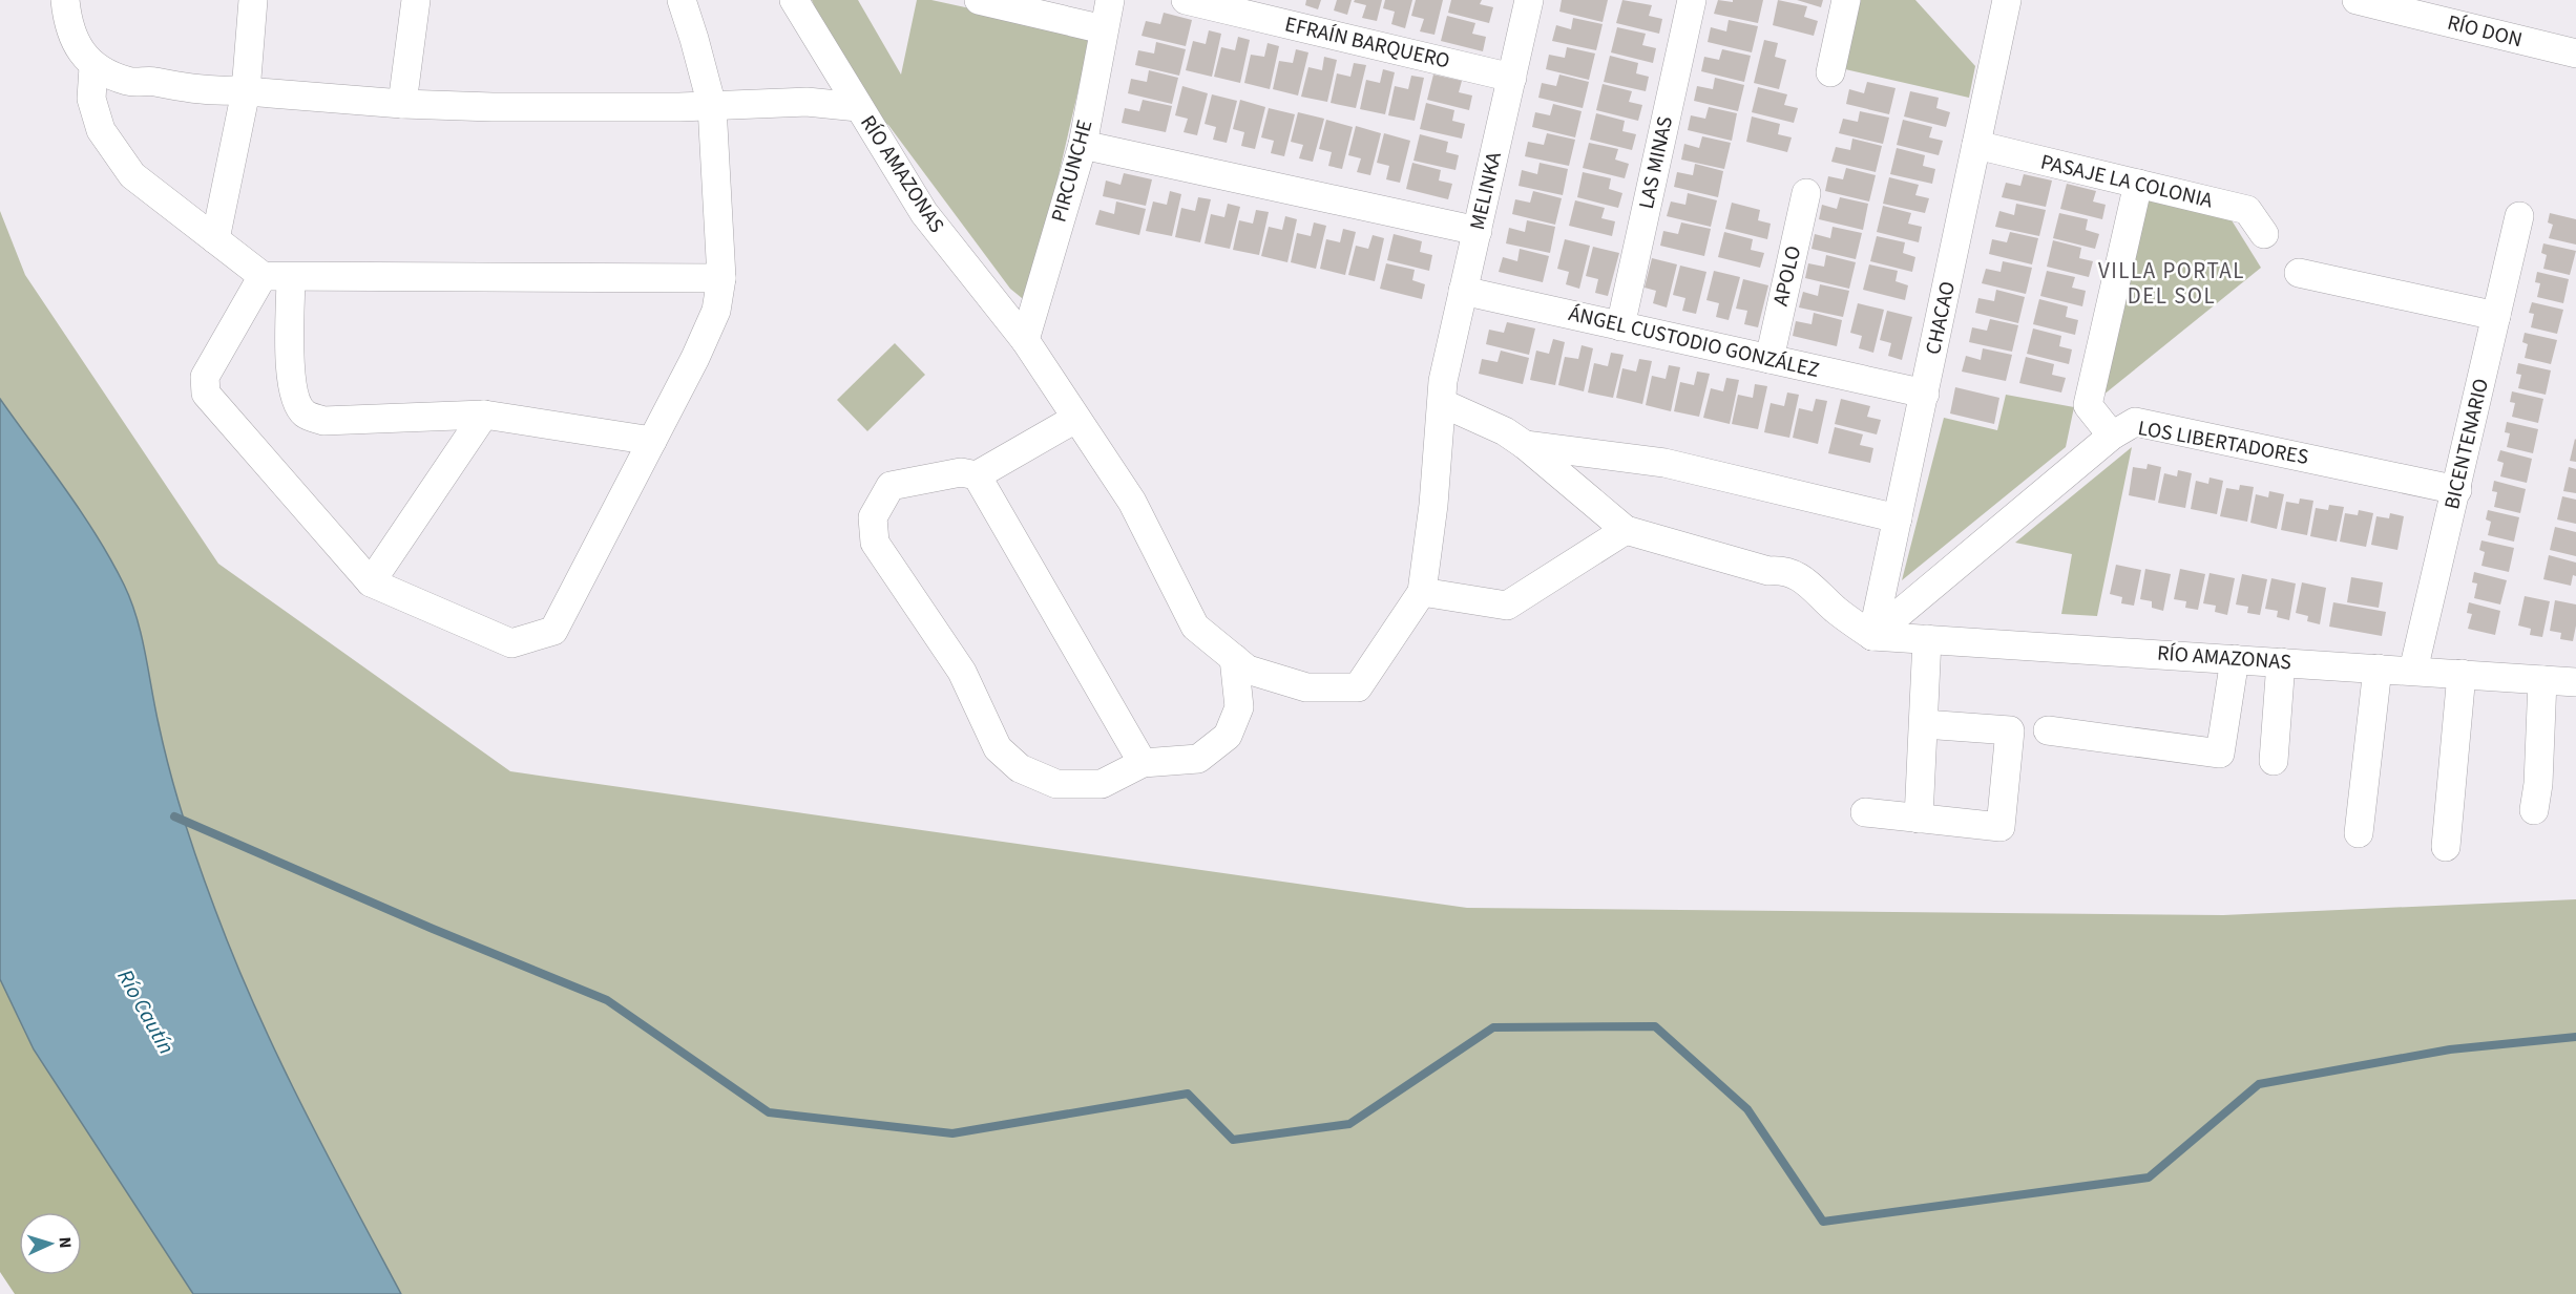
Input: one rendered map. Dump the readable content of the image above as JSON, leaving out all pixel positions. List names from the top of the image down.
{
  "streets": {
    "street": [
      "RÍO DON",
      "EFRAÍN BARQUERO",
      "LAS MINAS",
      "PIRCUNCHE",
      "RÍO AMAZONAS",
      "PASAJE LA COLONIA",
      "MELINKA",
      "APOLO",
      "CHACAO",
      "ÁNGEL CUSTODIO GONZÁLEZ",
      "LOS LIBERTADORES",
      "BICENTENARIO"
    ]
  },
  "crossings": [
    ["EFRAÍN BARQUERO", "MELINKA"],
    ["LAS MINAS", "ÁNGEL CUSTODIO GONZÁLEZ"],
    ["PIRCUNCHE", "RÍO AMAZONAS"],
    ["RÍO AMAZONAS", "MELINKA"],
    ["RÍO AMAZONAS", "CHACAO"],
    ["RÍO AMAZONAS", "LOS LIBERTADORES"],
    ["RÍO AMAZONAS", "BICENTENARIO"],
    ["PASAJE LA COLONIA", "CHACAO"],
    ["MELINKA", "ÁNGEL CUSTODIO GONZÁLEZ"],
    ["APOLO", "ÁNGEL CUSTODIO GONZÁLEZ"],
    ["CHACAO", "ÁNGEL CUSTODIO GONZÁLEZ"],
    ["CHACAO", "LOS LIBERTADORES"],
    ["LOS LIBERTADORES", "BICENTENARIO"]
  ],
  "districts": ["VILLA PORTAL DEL SOL"],
  "water": ["Río Cautín"],
  "north": "right"
}
